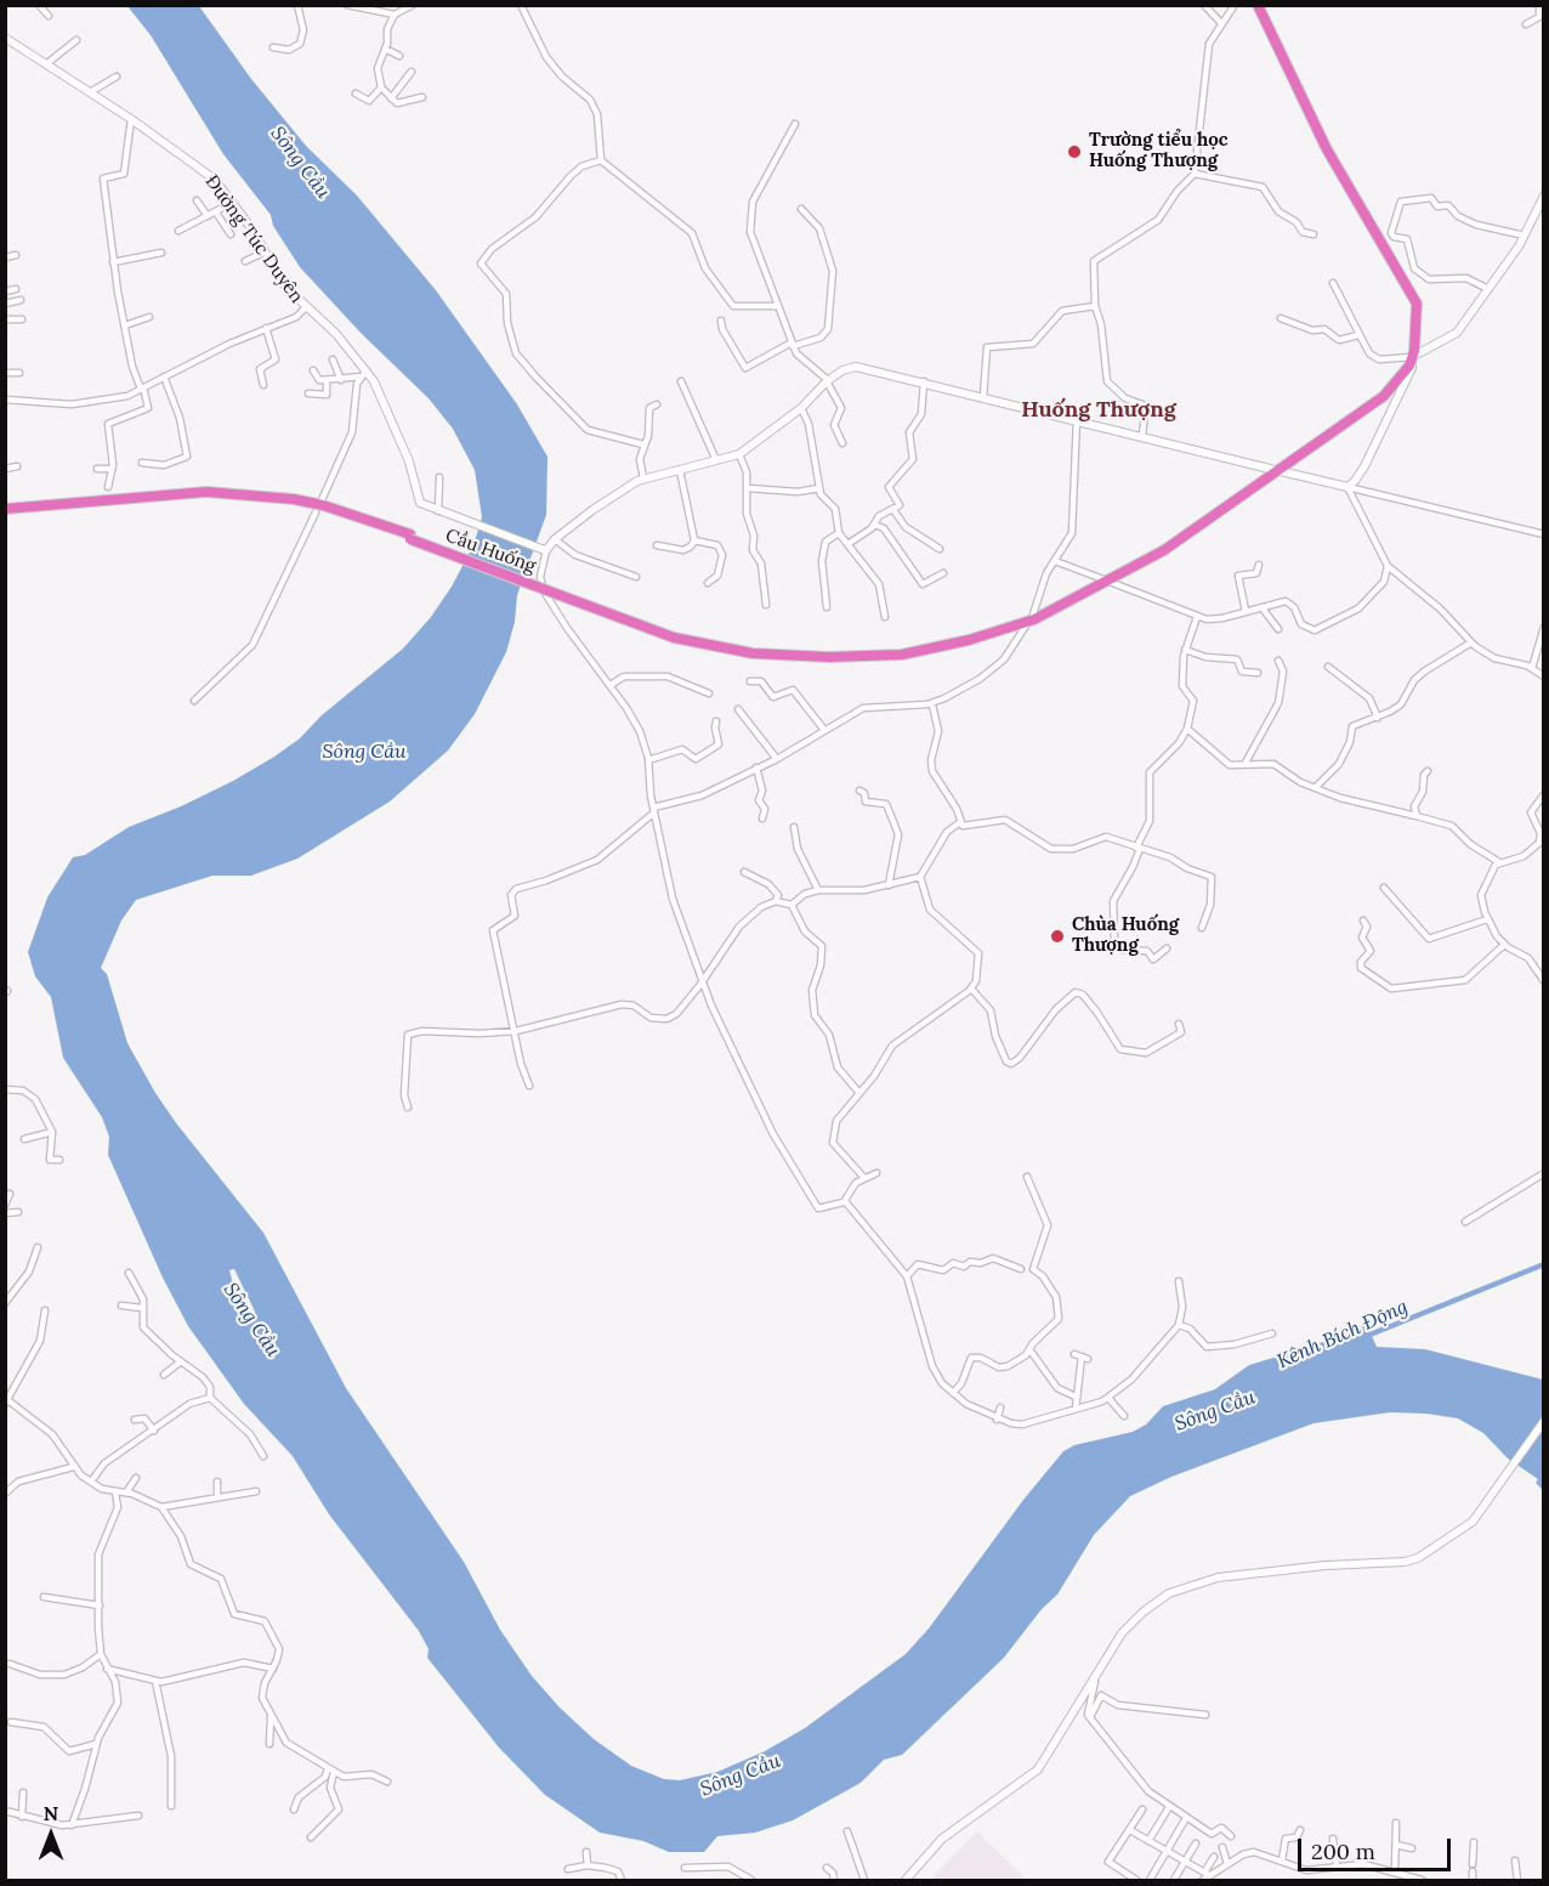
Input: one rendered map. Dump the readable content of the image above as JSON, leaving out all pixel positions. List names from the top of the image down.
{
  "streets": {
    "highway": ["Cầu Huống"],
    "street": ["Đường Túc Duyên"]
  },
  "districts": ["Huống Thượng"],
  "water": ["Sông Cầu", "Kênh Bích Động"],
  "places": ["Trường tiểu học Huống Thượng", "Chùa Huống Thượng"],
  "scale_bar": "200 m",
  "north": "top"
}
